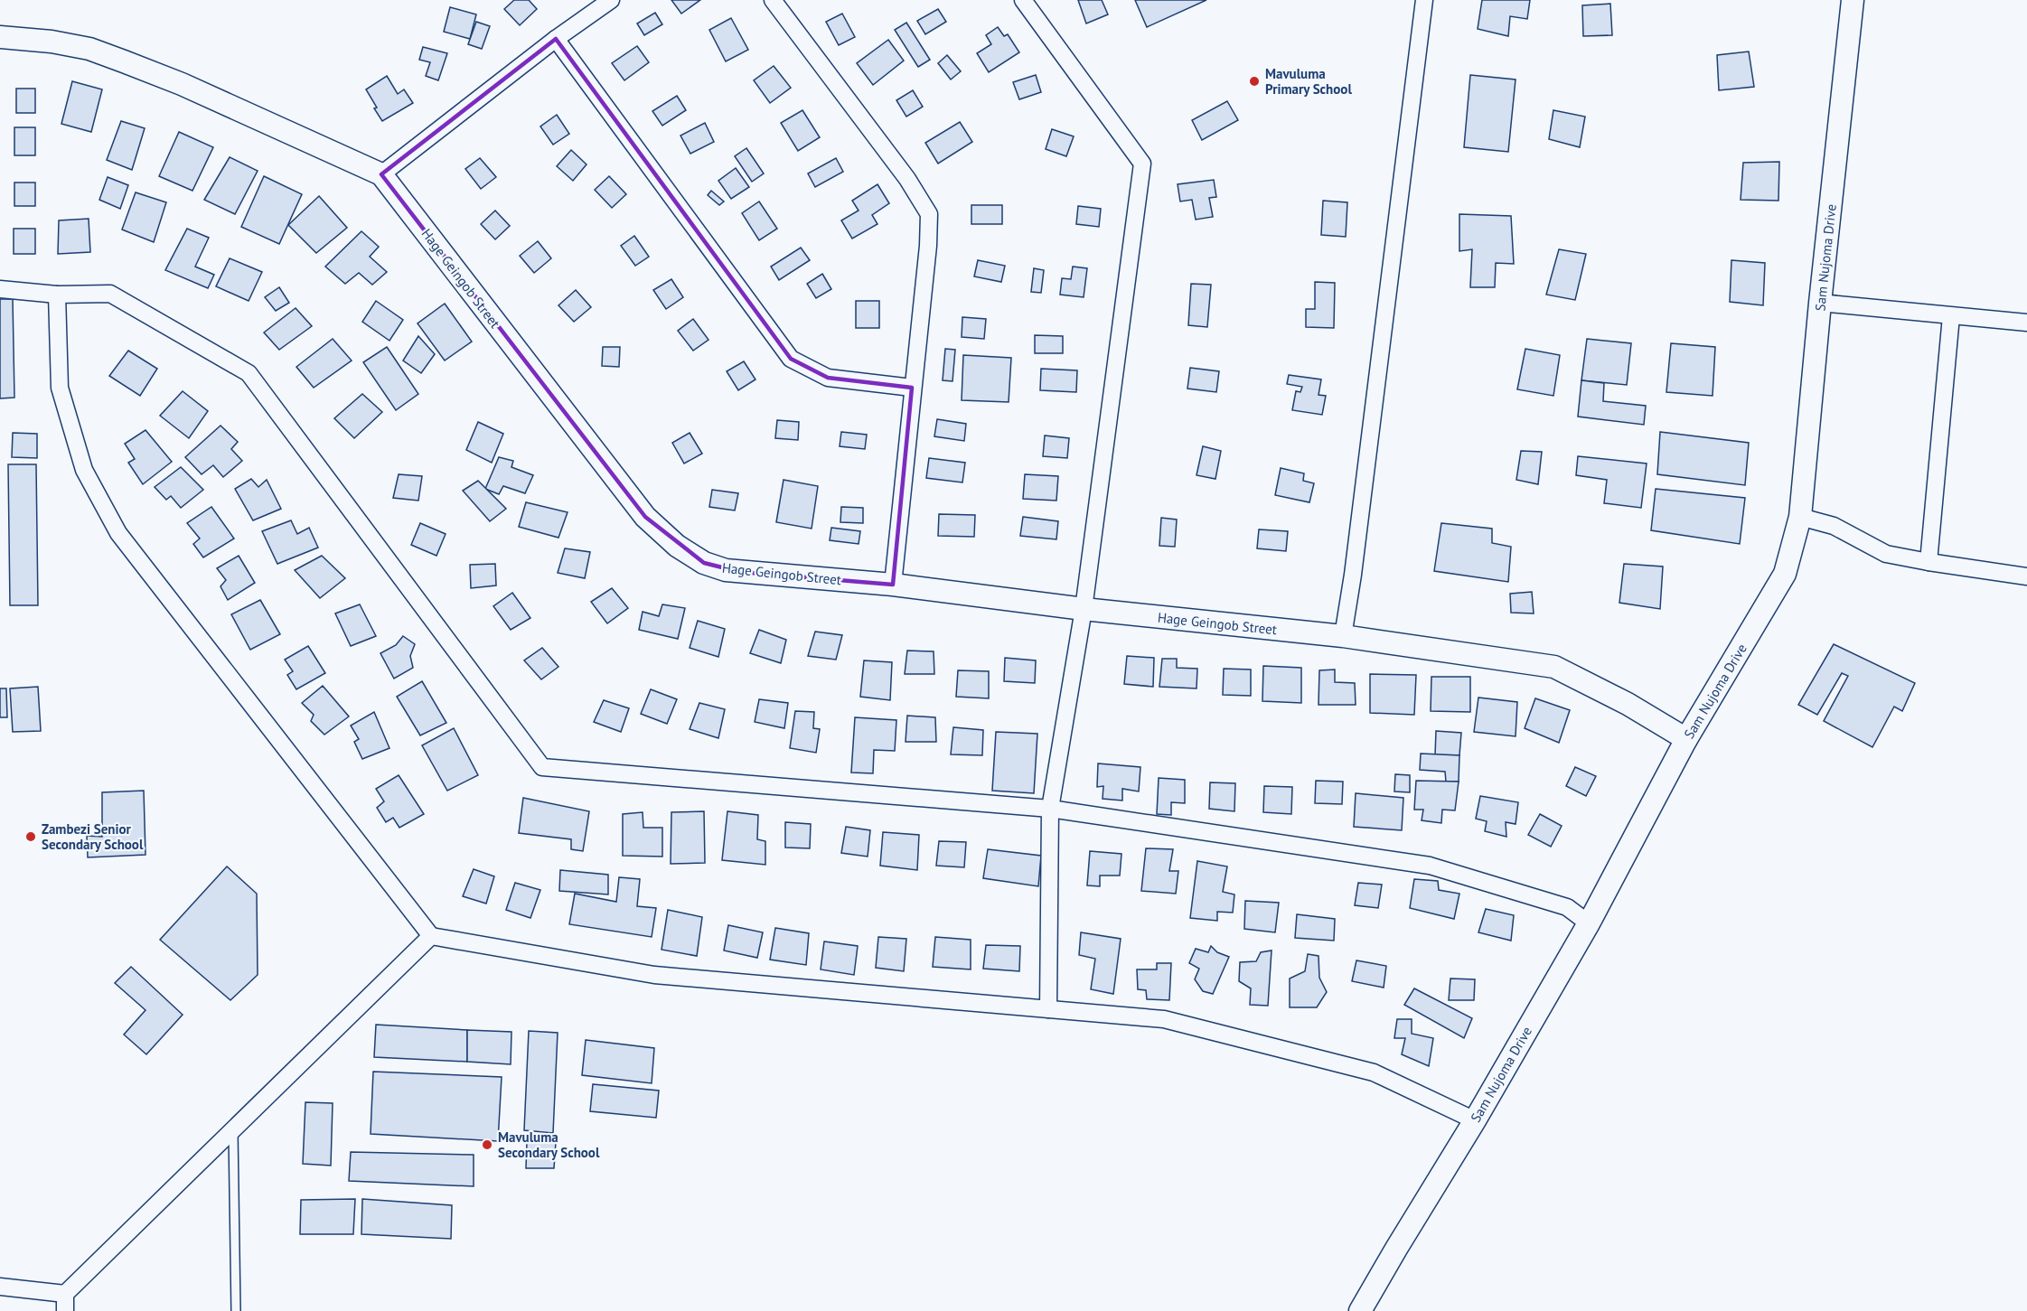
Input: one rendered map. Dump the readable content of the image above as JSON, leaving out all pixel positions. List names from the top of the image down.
{
  "streets": {
    "street": ["Sam Nujoma Drive", "Hage Geingob Street"]
  },
  "crossings": [
    ["Sam Nujoma Drive", "Hage Geingob Street"]
  ],
  "places": ["Mavuluma Primary School", "Zambezi Senior Secondary School", "Mavuluma Secondary School"]
}
